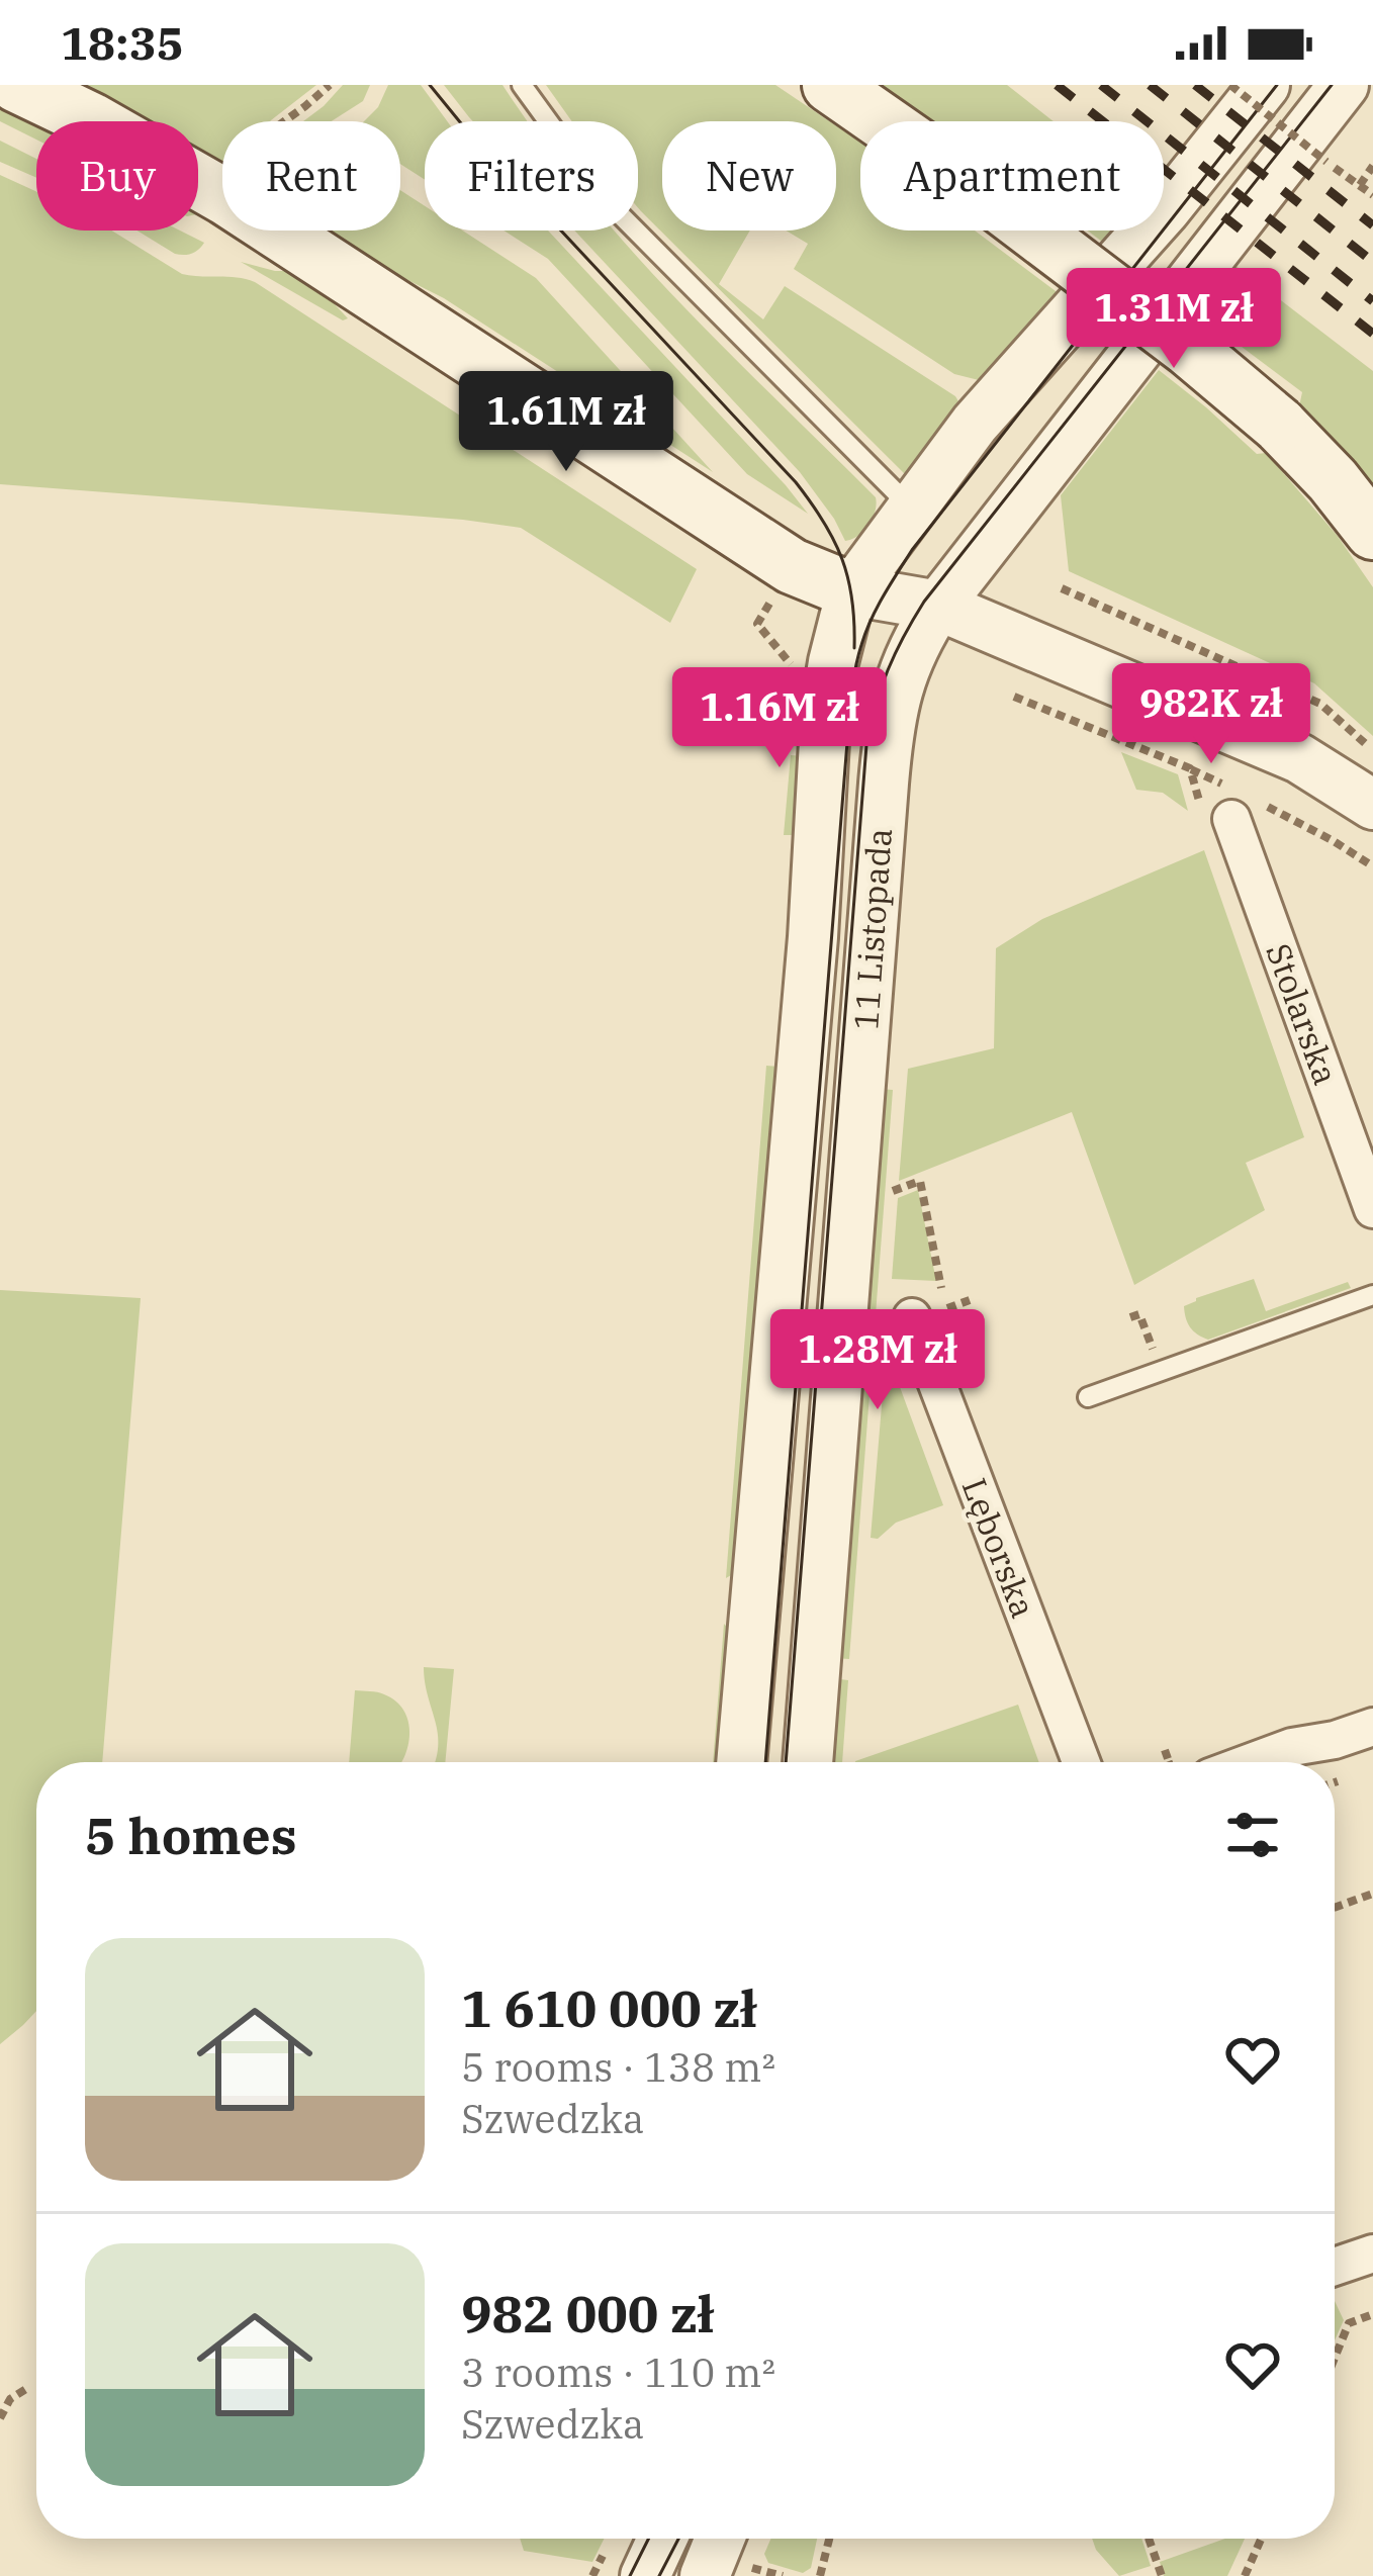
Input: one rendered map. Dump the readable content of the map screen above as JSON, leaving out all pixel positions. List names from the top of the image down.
{
  "streets": {
    "street": ["11 Listopada", "Stolarska", "Lęborska"]
  },
  "page": {
    "status": "18:35",
    "chip": [
      "Buy",
      "Rent",
      "Filters",
      "New",
      "Apartment"
    ],
    "price": [
      "1.31M zł",
      "1.61M zł",
      "982K zł",
      "1.16M zł",
      "1.28M zł"
    ],
    "heading": "5 homes",
    "list": [
      {
        "name": "1 610 000 zł",
        "note": "5 rooms · 138 m² · Szwedzka"
      },
      {
        "name": "982 000 zł",
        "note": "3 rooms · 110 m² · Szwedzka"
      }
    ]
  }
}
